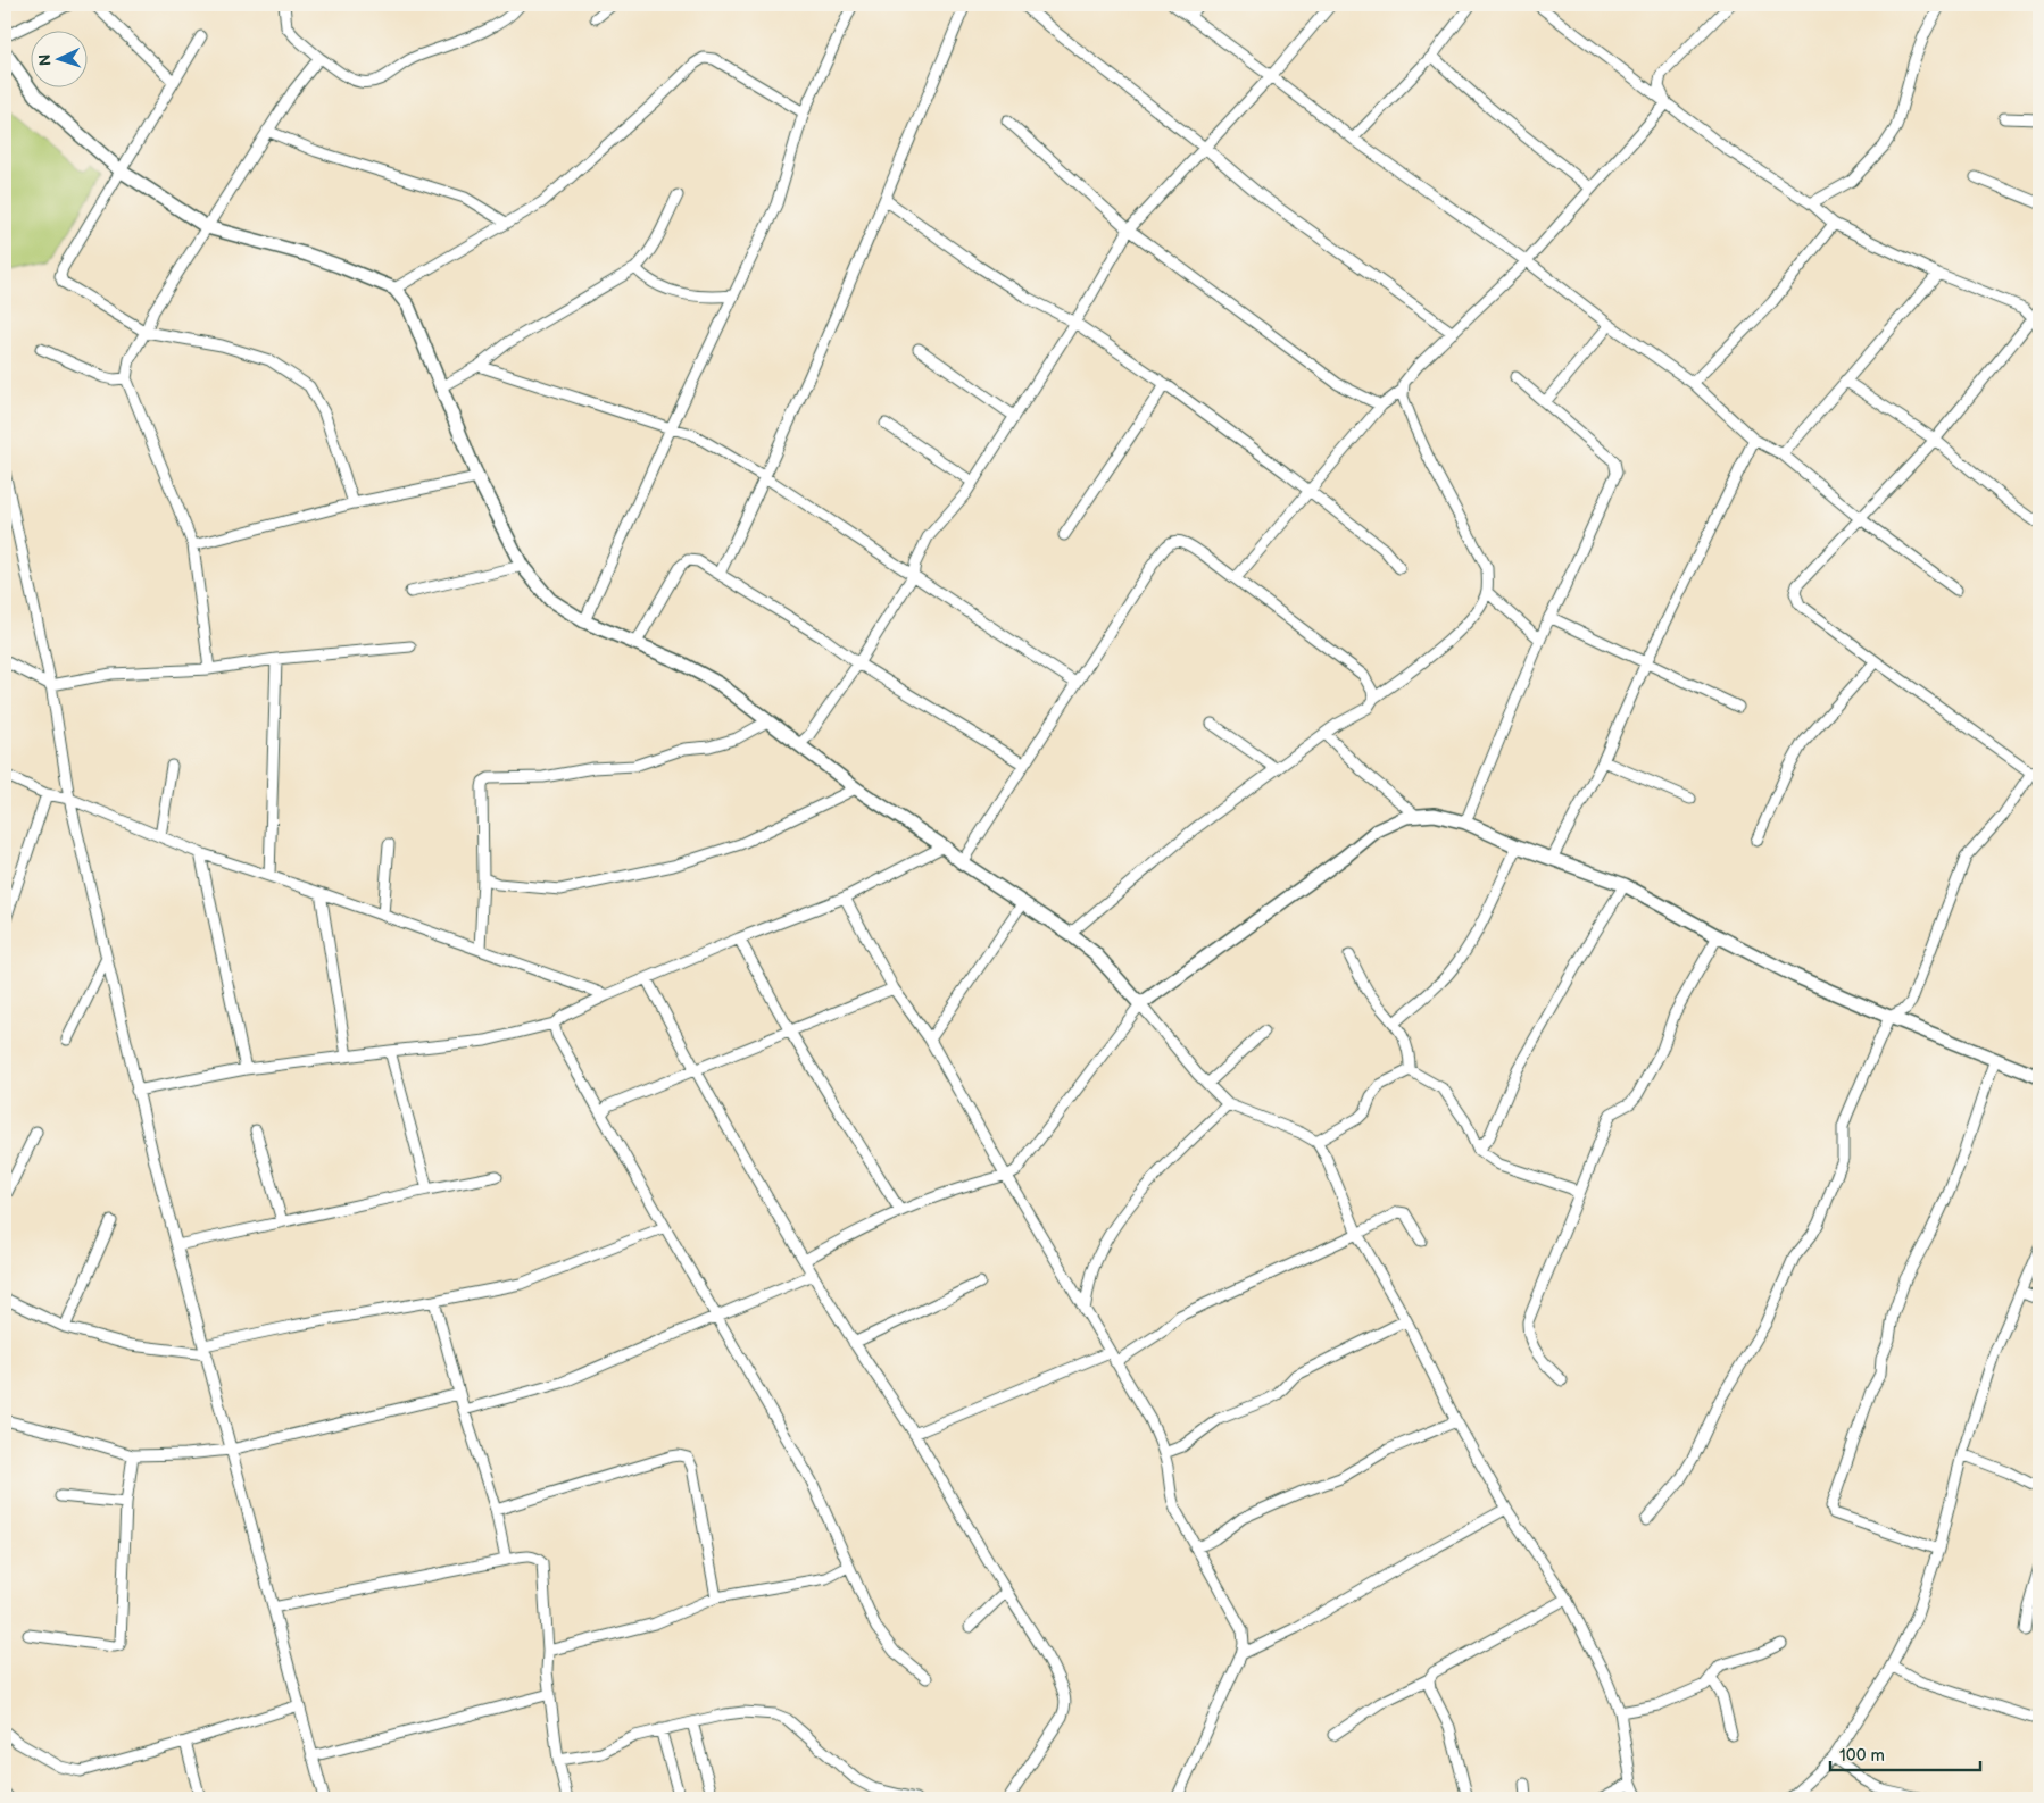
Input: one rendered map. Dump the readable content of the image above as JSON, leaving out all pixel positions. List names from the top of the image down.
{
  "scale_bar": "100 m",
  "north": "left"
}
